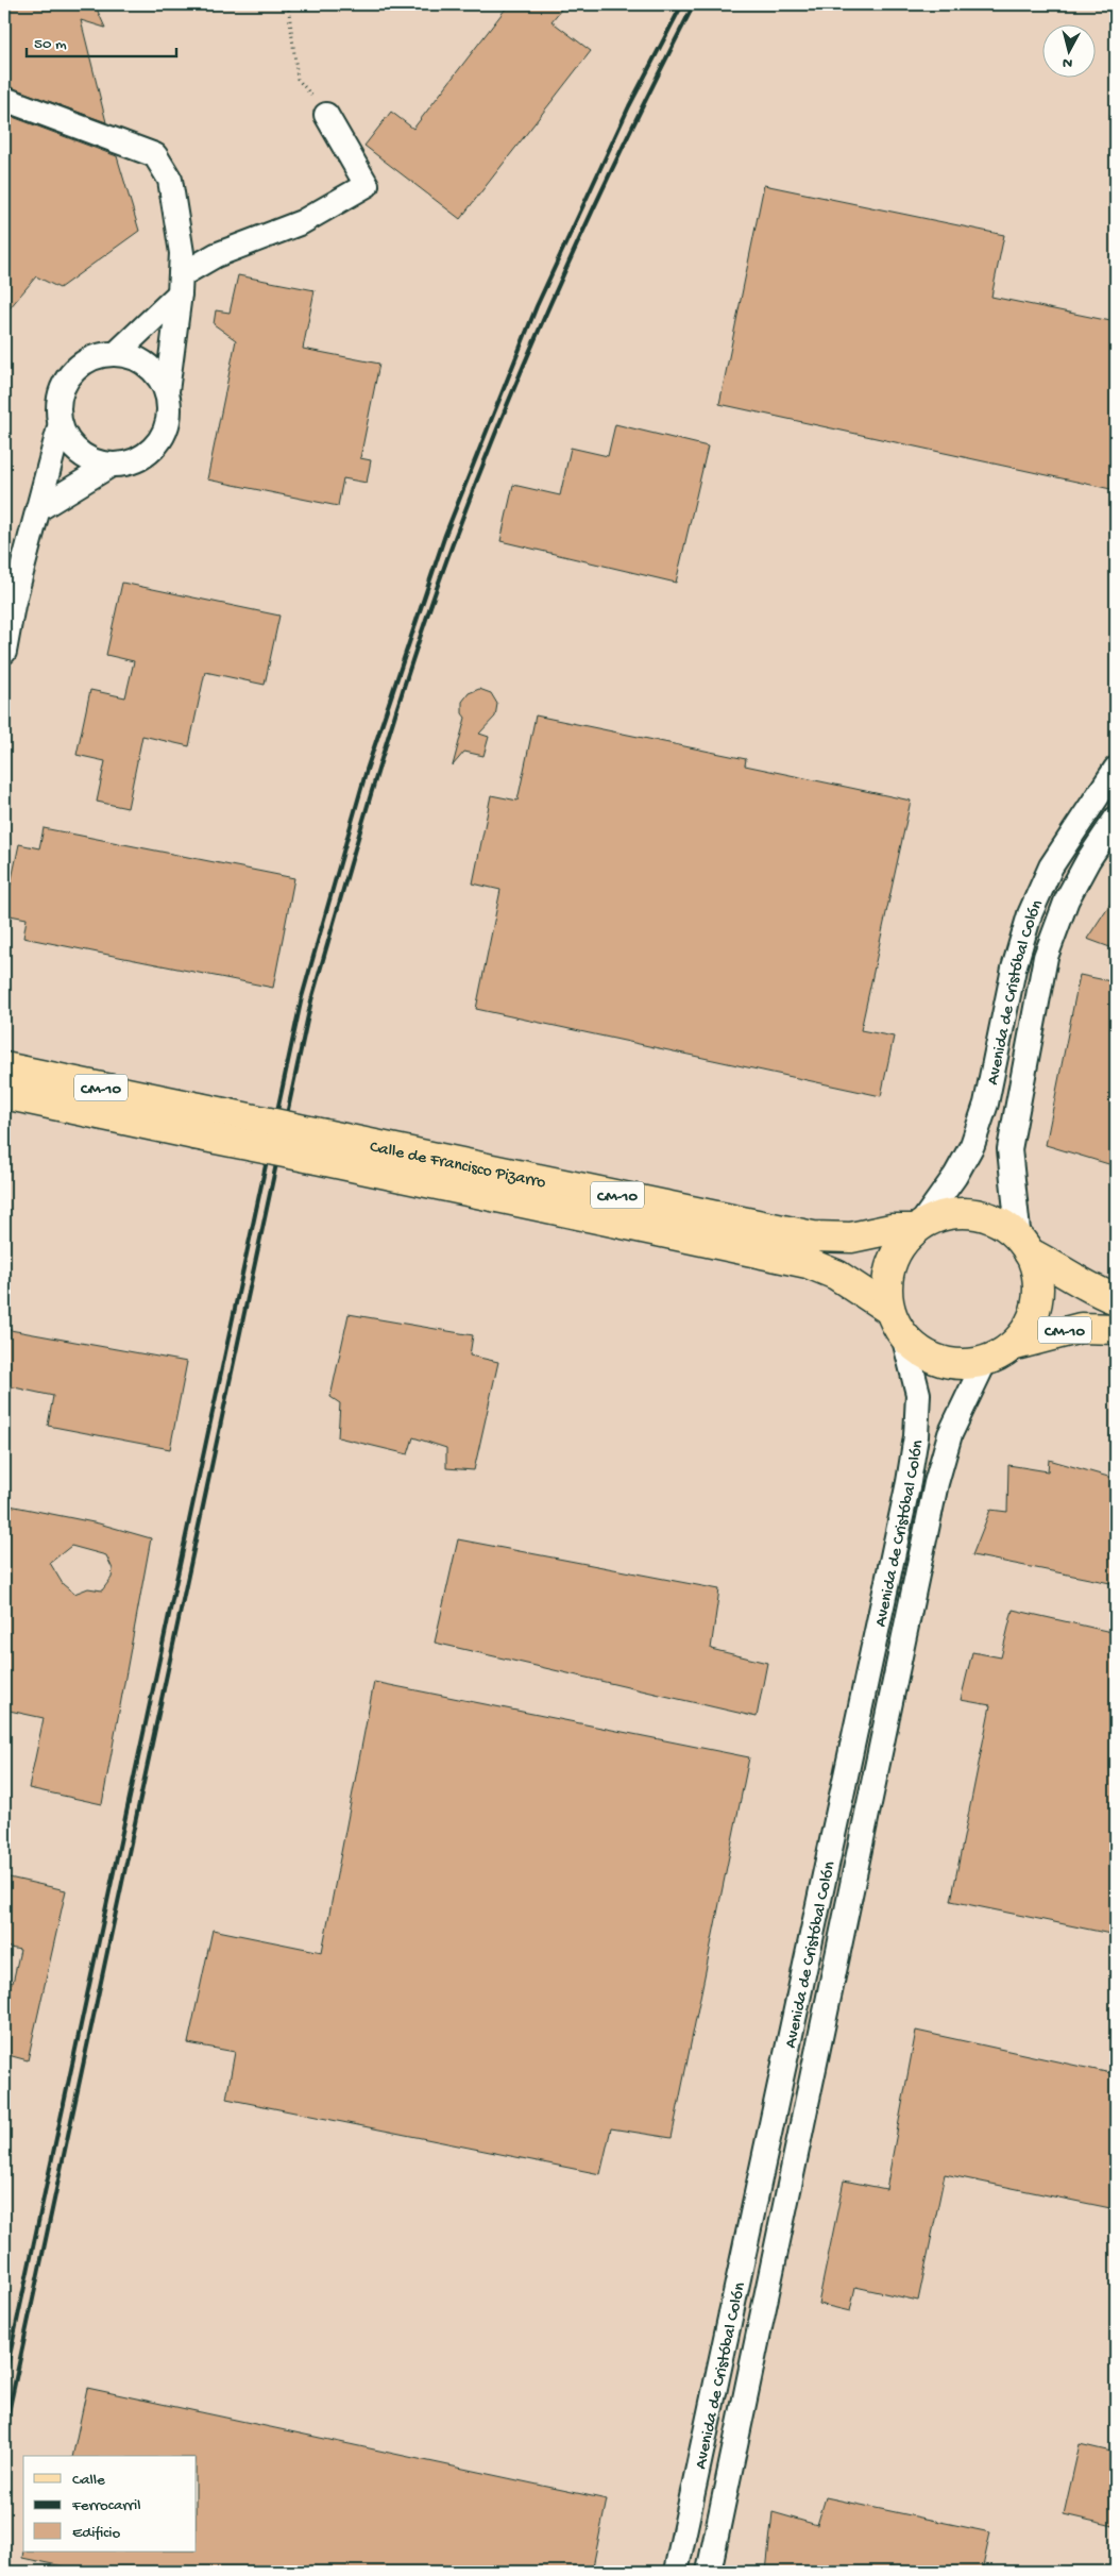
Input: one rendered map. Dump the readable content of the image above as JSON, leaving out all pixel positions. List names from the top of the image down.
{
  "streets": {
    "main road": ["CM-10", "Calle de Francisco Pizarro"],
    "street": ["Avenida de Cristóbal Colón"]
  },
  "crossings": [
    ["Avenida de Cristóbal Colón", "CM-10"],
    ["Avenida de Cristóbal Colón", "Calle de Francisco Pizarro"],
    ["CM-10", "Calle de Francisco Pizarro"]
  ],
  "legend": ["Calle", "Ferrocarril", "Edificio"],
  "scale_bar": "50 m",
  "north": "bottom"
}
